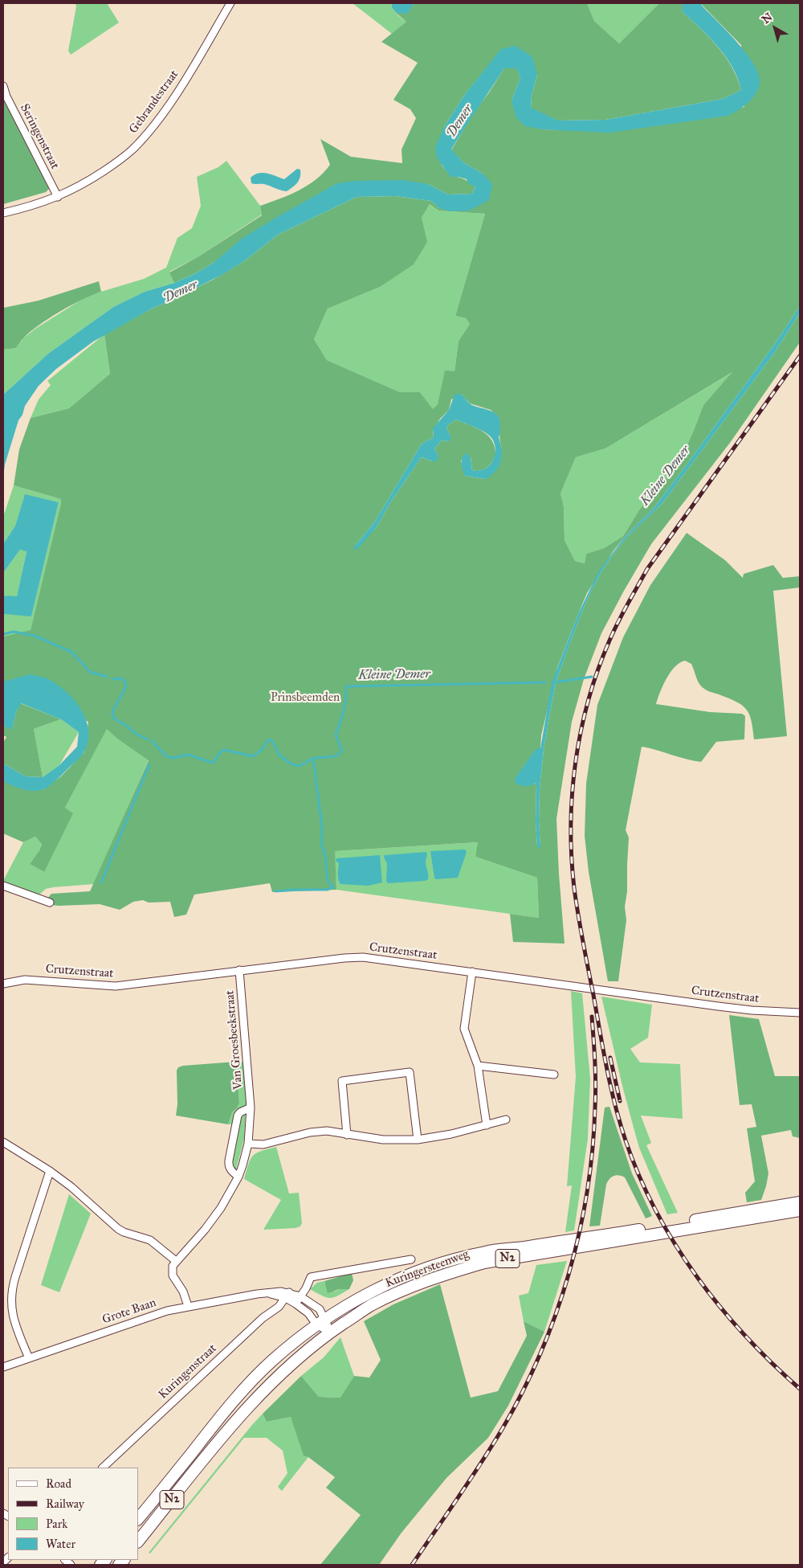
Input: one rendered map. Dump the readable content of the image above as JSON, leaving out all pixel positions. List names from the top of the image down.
{
  "streets": {
    "main road": ["N2", "Kuringersteenweg"],
    "street": [
      "Gebrandestraat",
      "Seringenstraat",
      "Crutzenstraat",
      "Van Groesbeekstraat",
      "Grote Baan",
      "Kuringenstraat"
    ]
  },
  "crossings": [
    ["Gebrandestraat", "Seringenstraat"],
    ["Crutzenstraat", "Van Groesbeekstraat"],
    ["Kuringersteenweg", "Grote Baan"],
    ["Grote Baan", "Kuringenstraat"]
  ],
  "water": ["Demer", "Kleine Demer"],
  "parks": ["Prinsbeemden"],
  "legend": [
    "Road",
    "Railway",
    "Park",
    "Water"
  ],
  "north": "top left"
}
